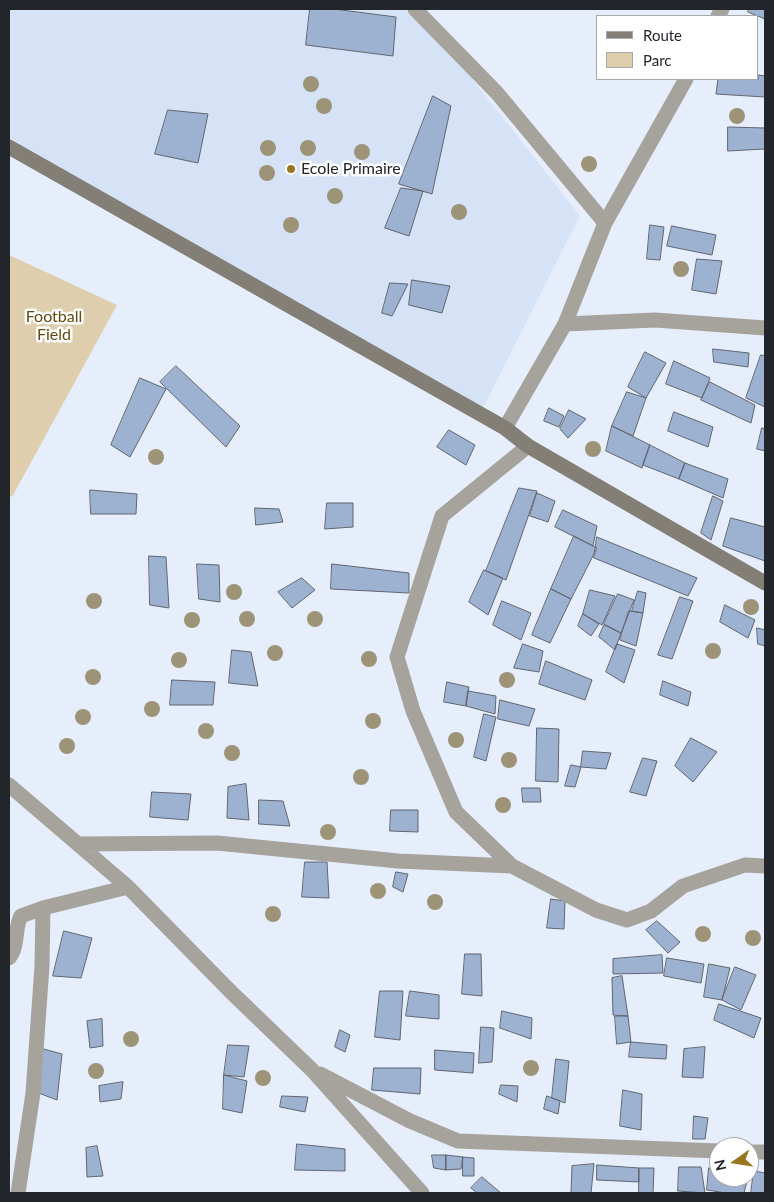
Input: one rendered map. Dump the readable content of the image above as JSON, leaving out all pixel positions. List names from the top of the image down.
{
  "parks": ["Football Field"],
  "places": ["Ecole Primaire"],
  "legend": ["Route", "Parc"],
  "north": "left"
}
